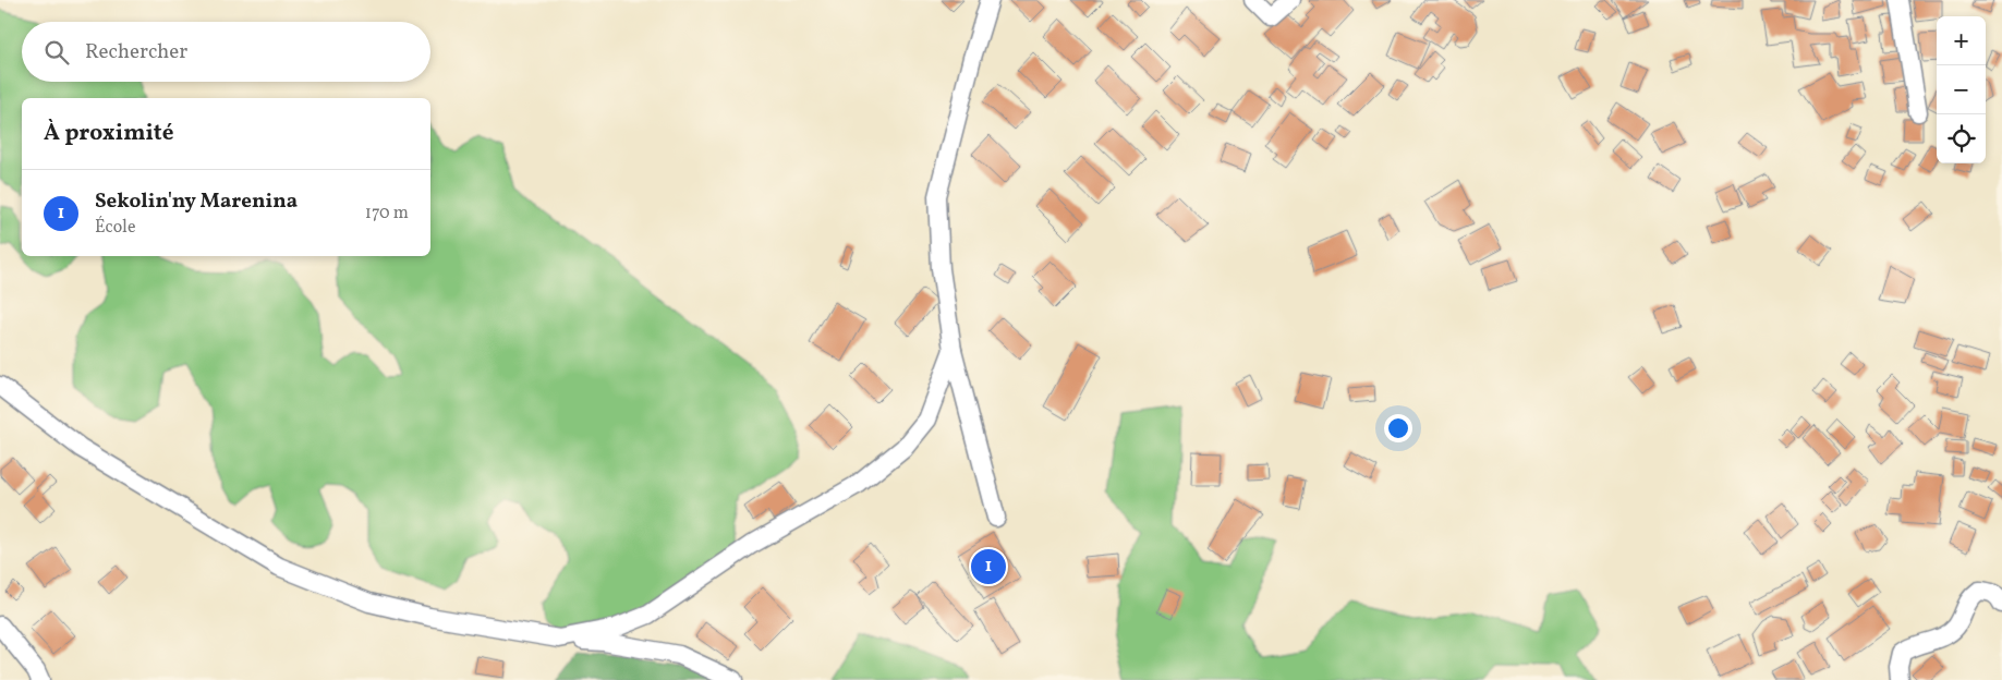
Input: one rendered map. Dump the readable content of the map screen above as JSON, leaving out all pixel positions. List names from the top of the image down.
{
  "page": {
    "map_buttons": ["+", "−"],
    "search": "Rechercher",
    "heading": "À proximité",
    "list": [
      {
        "mark": "1",
        "name": "Sekolin'ny Marenina",
        "note": "École",
        "value": "170 m"
      }
    ],
    "pins": "1"
  }
}
